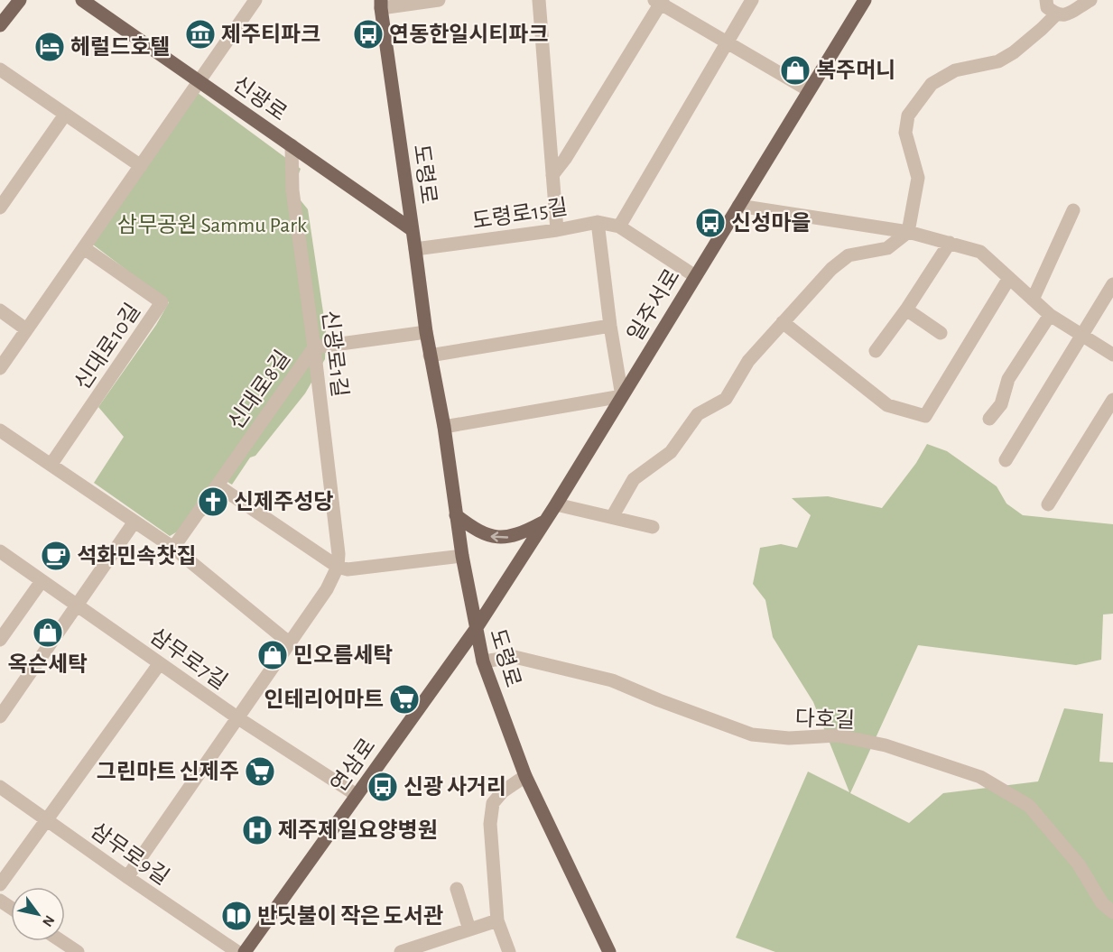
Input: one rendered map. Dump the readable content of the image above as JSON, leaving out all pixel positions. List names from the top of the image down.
{
  "streets": {
    "main road": [
      "신광로",
      "도령로",
      "일주서로",
      "연삼로"
    ],
    "street": [
      "도령로15길",
      "신대로10길",
      "신광로1길",
      "신대로8길",
      "삼무로7길",
      "다호길",
      "삼무로9길"
    ]
  },
  "crossings": [
    ["신광로", "도령로"],
    ["신광로", "신광로1길"],
    ["도령로", "도령로15길"],
    ["도령로", "일주서로"],
    ["도령로", "신대로8길"],
    ["도령로", "다호길"],
    ["도령로", "연삼로"],
    ["도령로15길", "일주서로"],
    ["일주서로", "연삼로"],
    ["신광로1길", "신대로8길"],
    ["신광로1길", "삼무로7길"],
    ["신광로1길", "삼무로9길"],
    ["삼무로7길", "연삼로"]
  ],
  "parks": ["삼무공원 Sammu Park"],
  "places": {
    "museum": ["제주티파크"],
    "bus stop": ["연동한일시티파크", "신성마을", "신광 사거리"],
    "hotel": ["헤럴드호텔"],
    "shop": ["복주머니", "옥슨세탁", "민오름세탁"],
    "church": ["신제주성당"],
    "cafe": ["석화민속찻집"],
    "supermarket": ["인테리어마트", "그린마트 신제주"],
    "hospital": ["제주제일요양병원"],
    "library": ["반딧불이 작은 도서관"]
  },
  "north": "bottom right"
}
